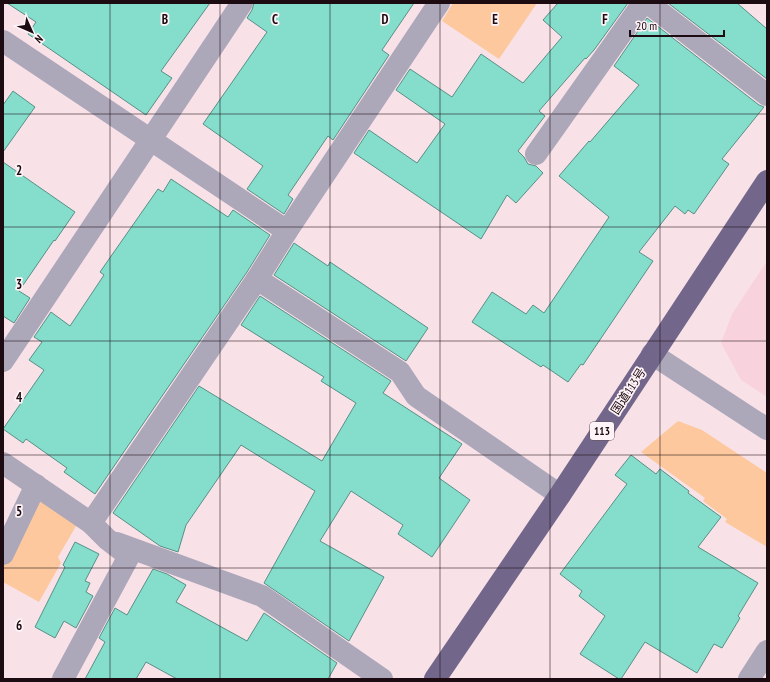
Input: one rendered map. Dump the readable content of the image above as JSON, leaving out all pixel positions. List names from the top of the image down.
{
  "streets": {
    "highway": ["国道113号", "113"]
  },
  "scale_bar": "20 m",
  "north": "bottom right",
  "grid": {
    "columns": [
      "B",
      "C",
      "D",
      "E",
      "F"
    ],
    "rows": [
      "2",
      "3",
      "4",
      "5",
      "6"
    ]
  }
}
